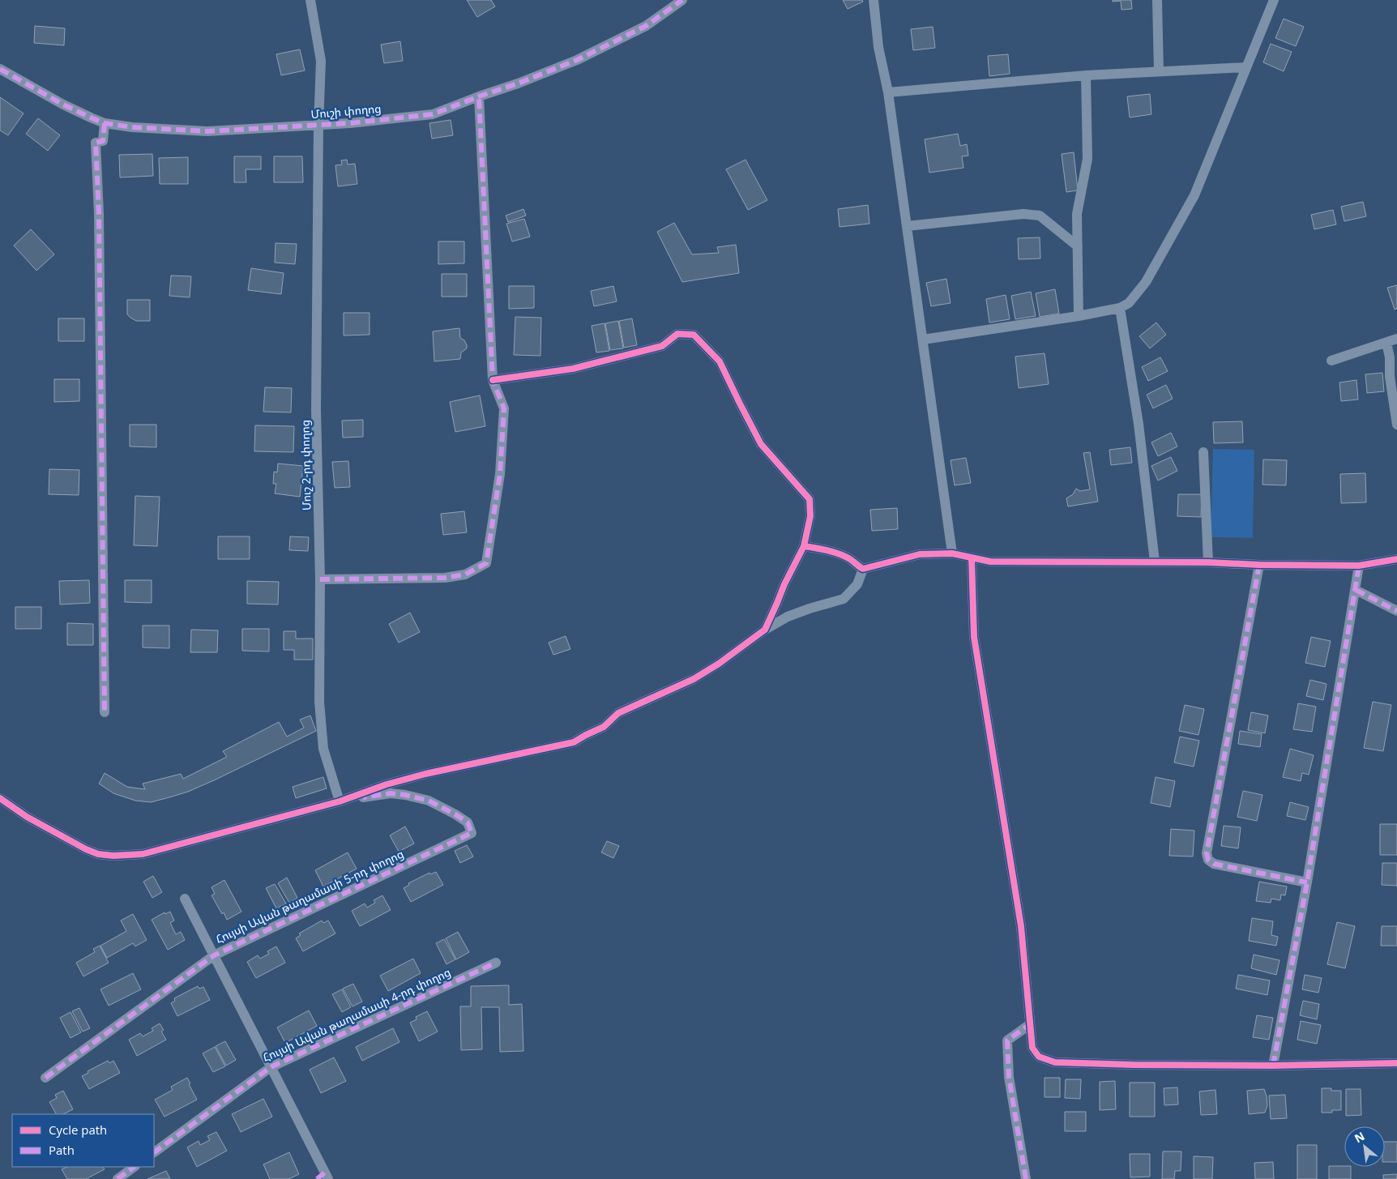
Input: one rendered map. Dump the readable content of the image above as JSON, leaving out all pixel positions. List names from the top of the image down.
{
  "streets": {
    "street": [
      "Մուշի փողոց",
      "Մուշ 2-րդ փողոց",
      "Հույսի Ավան թաղամասի 5-րդ փողոց",
      "Հույսի Ավան թաղամասի 4-րդ փողոց"
    ]
  },
  "crossings": [
    ["Մուշի փողոց", "Մուշ 2-րդ փողոց"],
    ["Մուշ 2-րդ փողոց", "Հույսի Ավան թաղամասի 5-րդ փողոց"]
  ],
  "legend": ["Cycle path", "Path"],
  "north": "top left"
}
